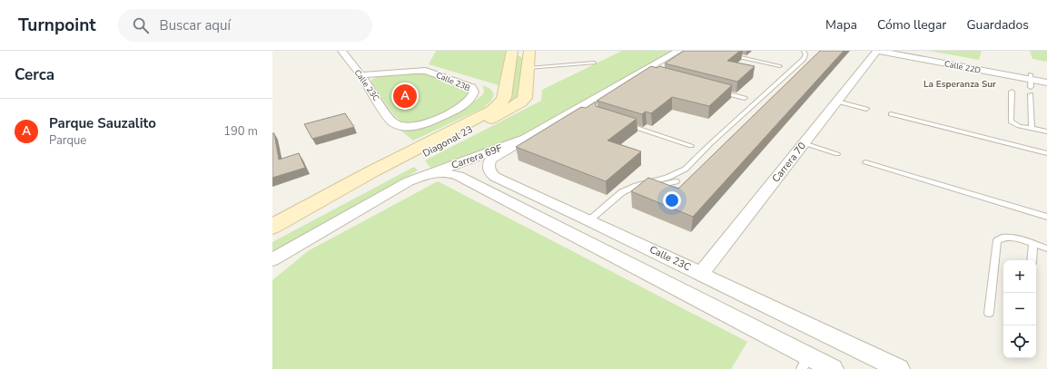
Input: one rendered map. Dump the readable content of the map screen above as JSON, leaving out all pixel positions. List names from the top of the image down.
{
  "streets": {
    "street": [
      "Calle 22D",
      "Calle 23B",
      "Calle 23C",
      "Diagonal 23",
      "Carrera 69F",
      "Carrera 70"
    ]
  },
  "crossings": [
    ["Calle 22D", "Carrera 70"],
    ["Calle 23B", "Calle 23C"],
    ["Calle 23C", "Carrera 69F"],
    ["Calle 23C", "Carrera 70"]
  ],
  "districts": ["La Esperanza Sur"],
  "page": {
    "header": "Turnpoint",
    "search": "Buscar aquí",
    "nav": ["Mapa", "Cómo llegar", "Guardados"],
    "heading": "Cerca",
    "pins": "A",
    "list": [
      {
        "mark": "A",
        "name": "Parque Sauzalito",
        "note": "Parque",
        "value": "190 m"
      }
    ],
    "map_buttons": ["+", "−"]
  }
}
